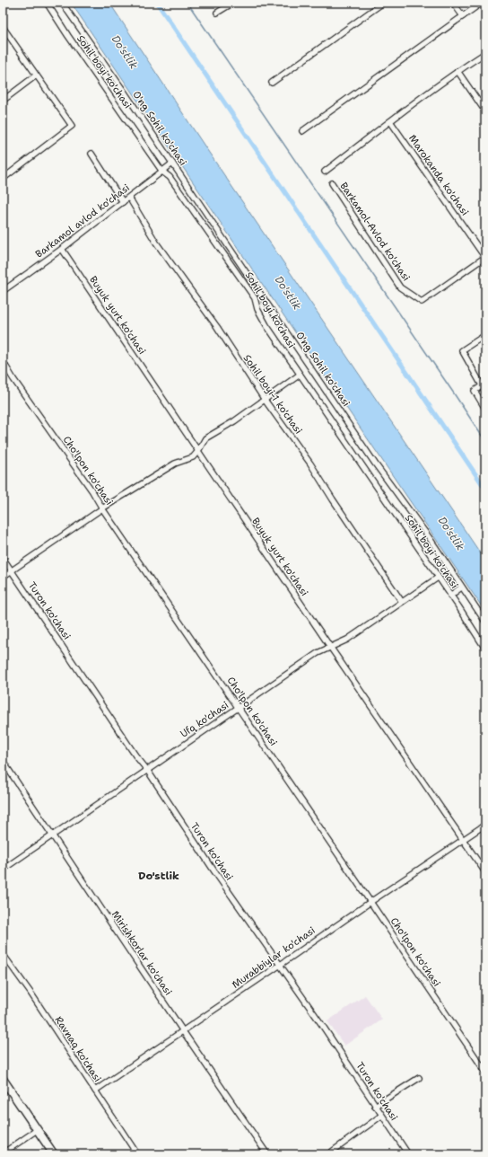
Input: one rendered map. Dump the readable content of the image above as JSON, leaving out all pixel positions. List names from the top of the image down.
{
  "streets": {
    "street": [
      "Sohil boyi ko'chasi",
      "O'ng Sohil ko'chasi",
      "Marokanda ko'chasi",
      "Barkamol avlod ko'chasi",
      "Barkamol-Avlod ko'chasi",
      "Buyuk yurt ko'chasi",
      "Sohil boyi-1 ko'chasi",
      "Cho'lpon ko'chasi",
      "Turon ko'chasi",
      "Ufq ko'chasi",
      "Mirishkorlar ko'chasi",
      "Murabbiylar ko'chasi",
      "Ravnaq ko'chasi"
    ]
  },
  "crossings": [
    ["Sohil boyi ko'chasi", "Barkamol avlod ko'chasi"],
    ["Sohil boyi ko'chasi", "Ufq ko'chasi"],
    ["O'ng Sohil ko'chasi", "Barkamol avlod ko'chasi"],
    ["Marokanda ko'chasi", "Barkamol-Avlod ko'chasi"],
    ["Barkamol avlod ko'chasi", "Buyuk yurt ko'chasi"],
    ["Barkamol avlod ko'chasi", "Sohil boyi-1 ko'chasi"],
    ["Buyuk yurt ko'chasi", "Ufq ko'chasi"],
    ["Buyuk yurt ko'chasi", "Murabbiylar ko'chasi"],
    ["Sohil boyi-1 ko'chasi", "Ufq ko'chasi"],
    ["Cho'lpon ko'chasi", "Ufq ko'chasi"],
    ["Cho'lpon ko'chasi", "Murabbiylar ko'chasi"],
    ["Turon ko'chasi", "Ufq ko'chasi"],
    ["Turon ko'chasi", "Murabbiylar ko'chasi"],
    ["Ufq ko'chasi", "Mirishkorlar ko'chasi"],
    ["Mirishkorlar ko'chasi", "Murabbiylar ko'chasi"],
    ["Murabbiylar ko'chasi", "Ravnaq ko'chasi"]
  ],
  "districts": ["Do'stlik"],
  "water": ["Do'stlik"]
}
